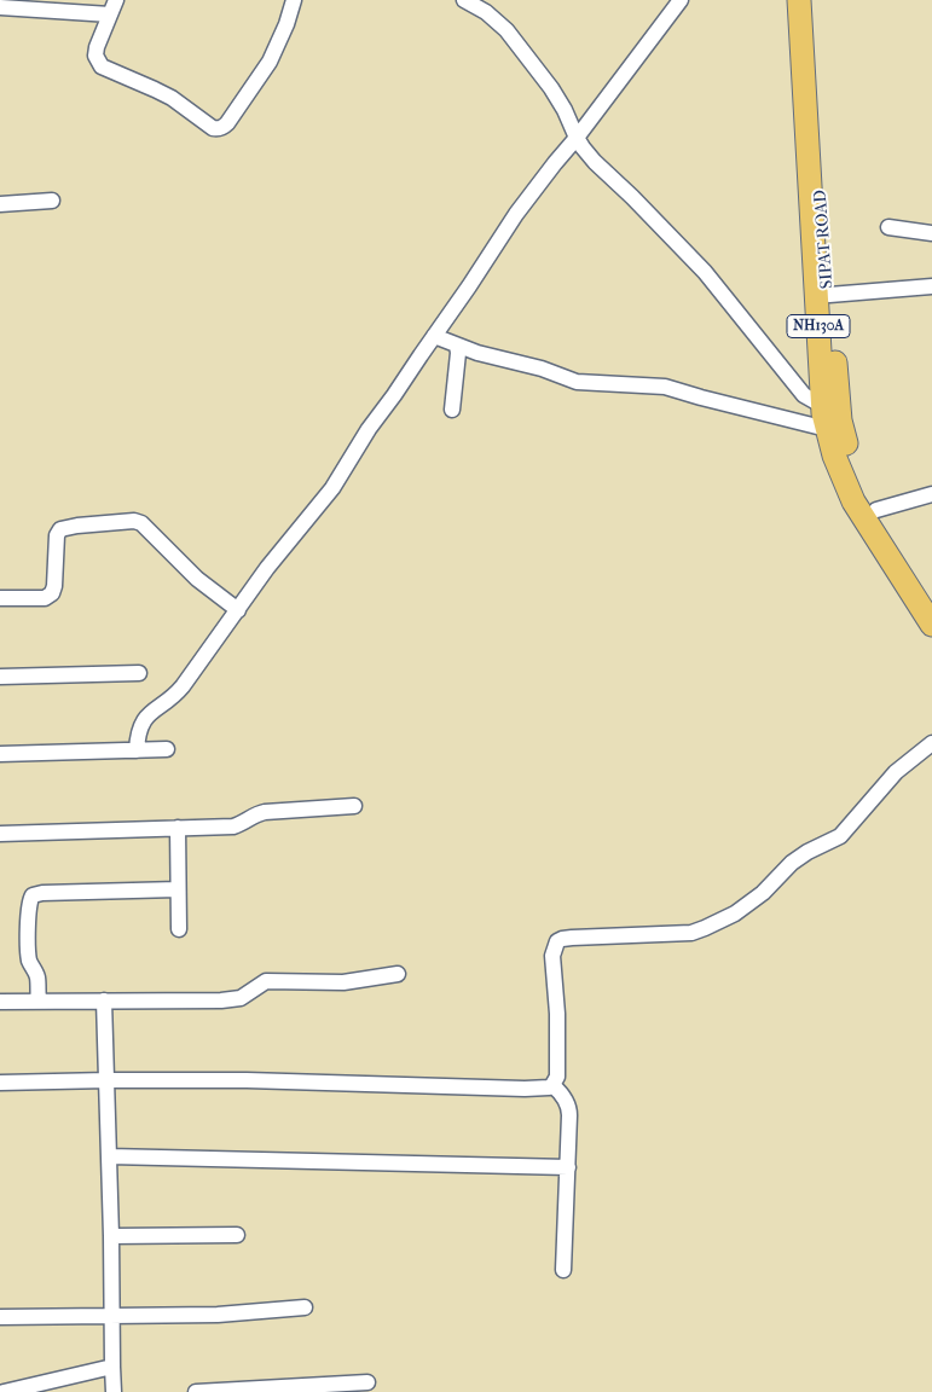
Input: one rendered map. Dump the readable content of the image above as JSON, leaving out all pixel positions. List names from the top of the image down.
{
  "streets": {
    "highway": ["SIPAT ROAD", "NH130A"]
  }
}
